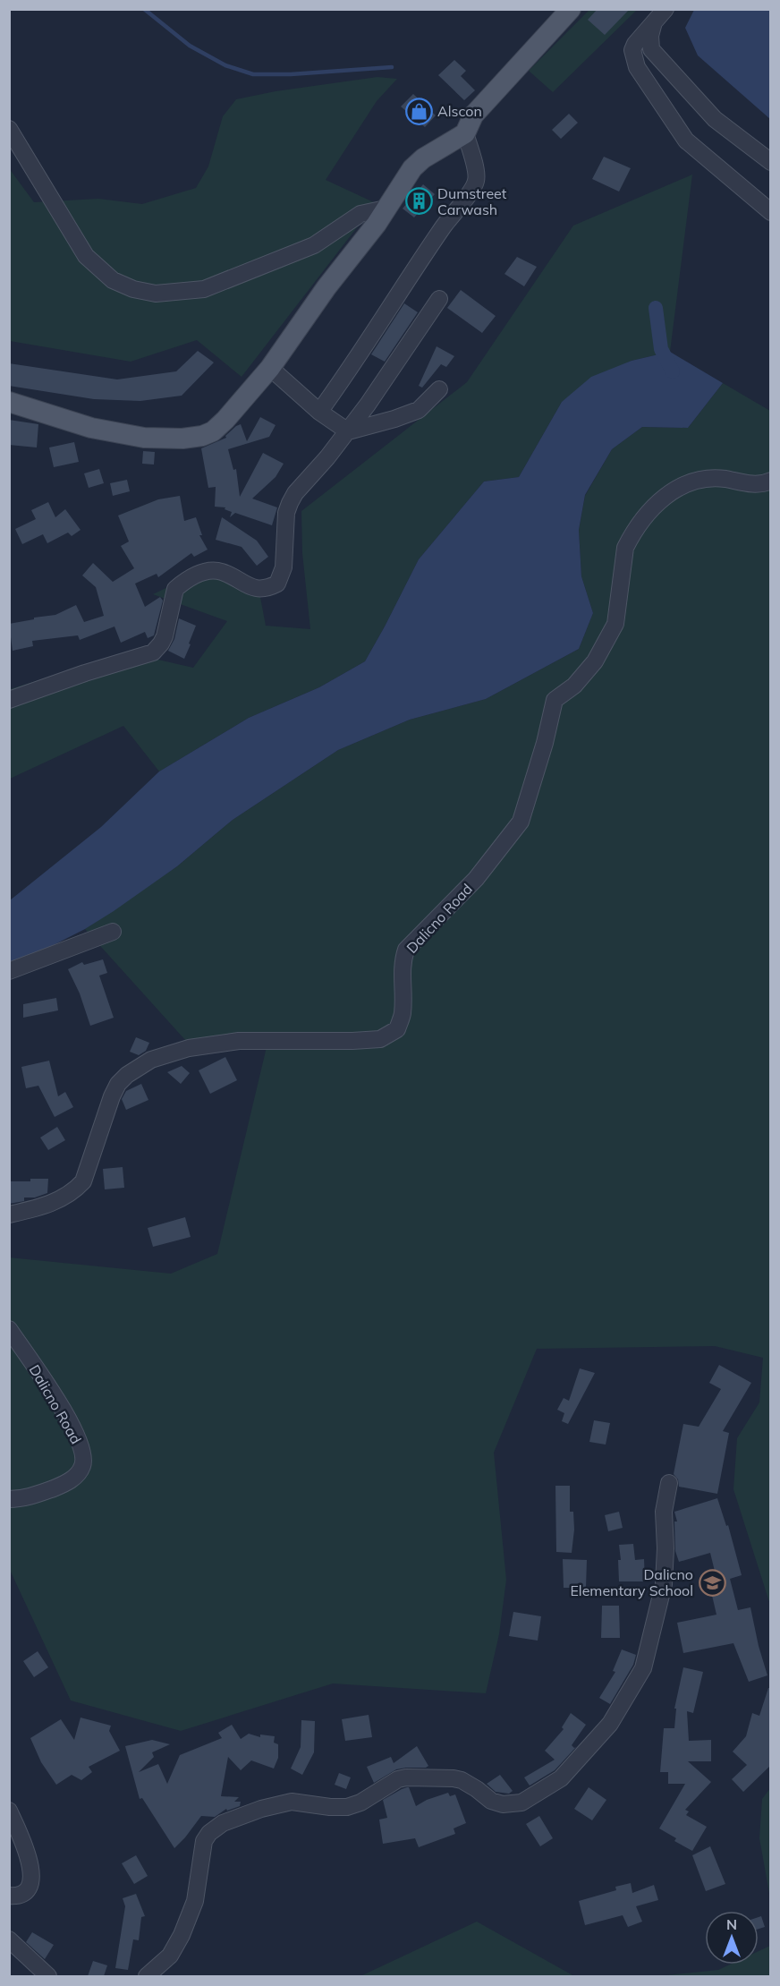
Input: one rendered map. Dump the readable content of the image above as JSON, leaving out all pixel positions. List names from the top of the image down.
{
  "streets": {
    "street": ["Dalicno Road"]
  },
  "places": {
    "shop": ["Alscon"],
    "building": ["Dumstreet Carwash"],
    "school or university": ["Dalicno Elementary School"]
  },
  "north": "top"
}
